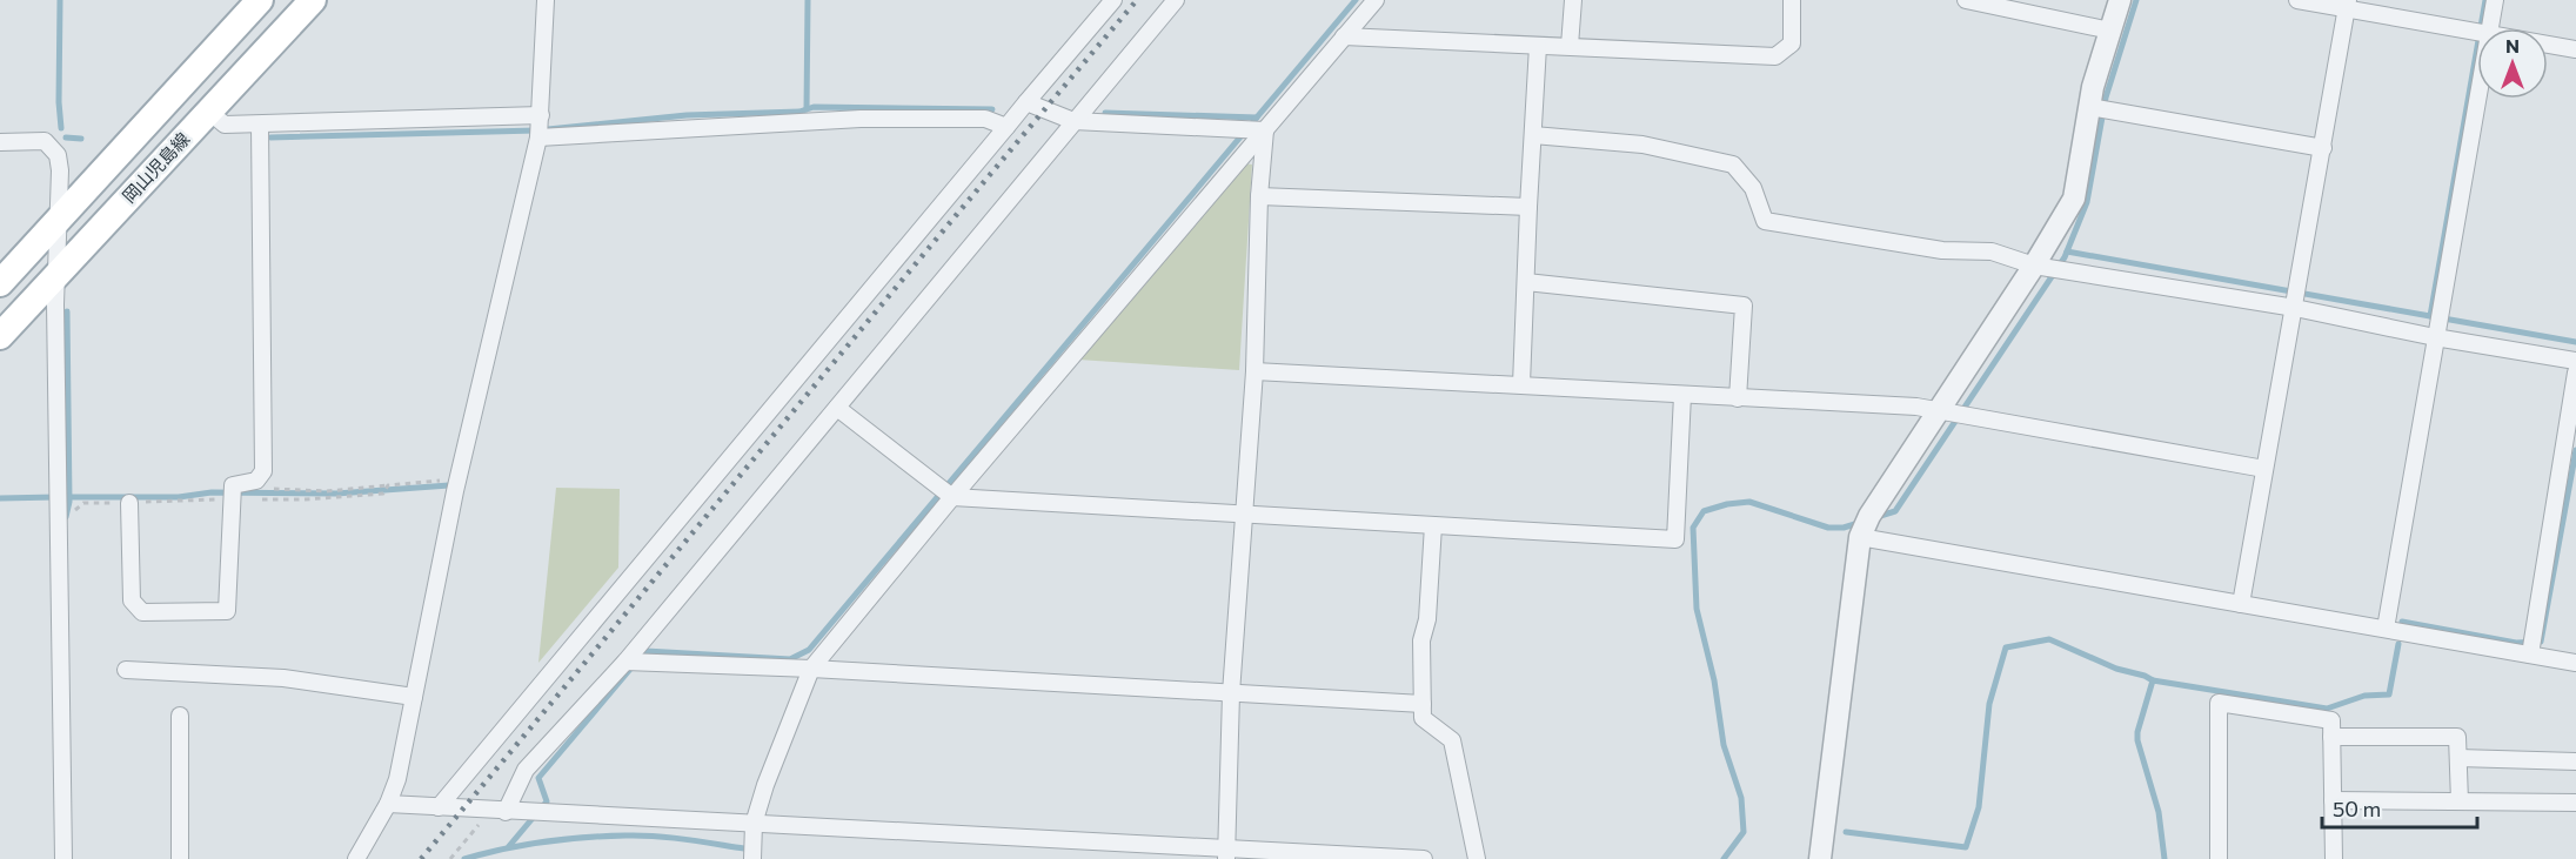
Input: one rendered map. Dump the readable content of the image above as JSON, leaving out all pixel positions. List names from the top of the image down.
{
  "streets": {
    "main road": ["岡山児島線"]
  },
  "scale_bar": "50 m",
  "north": "top"
}
